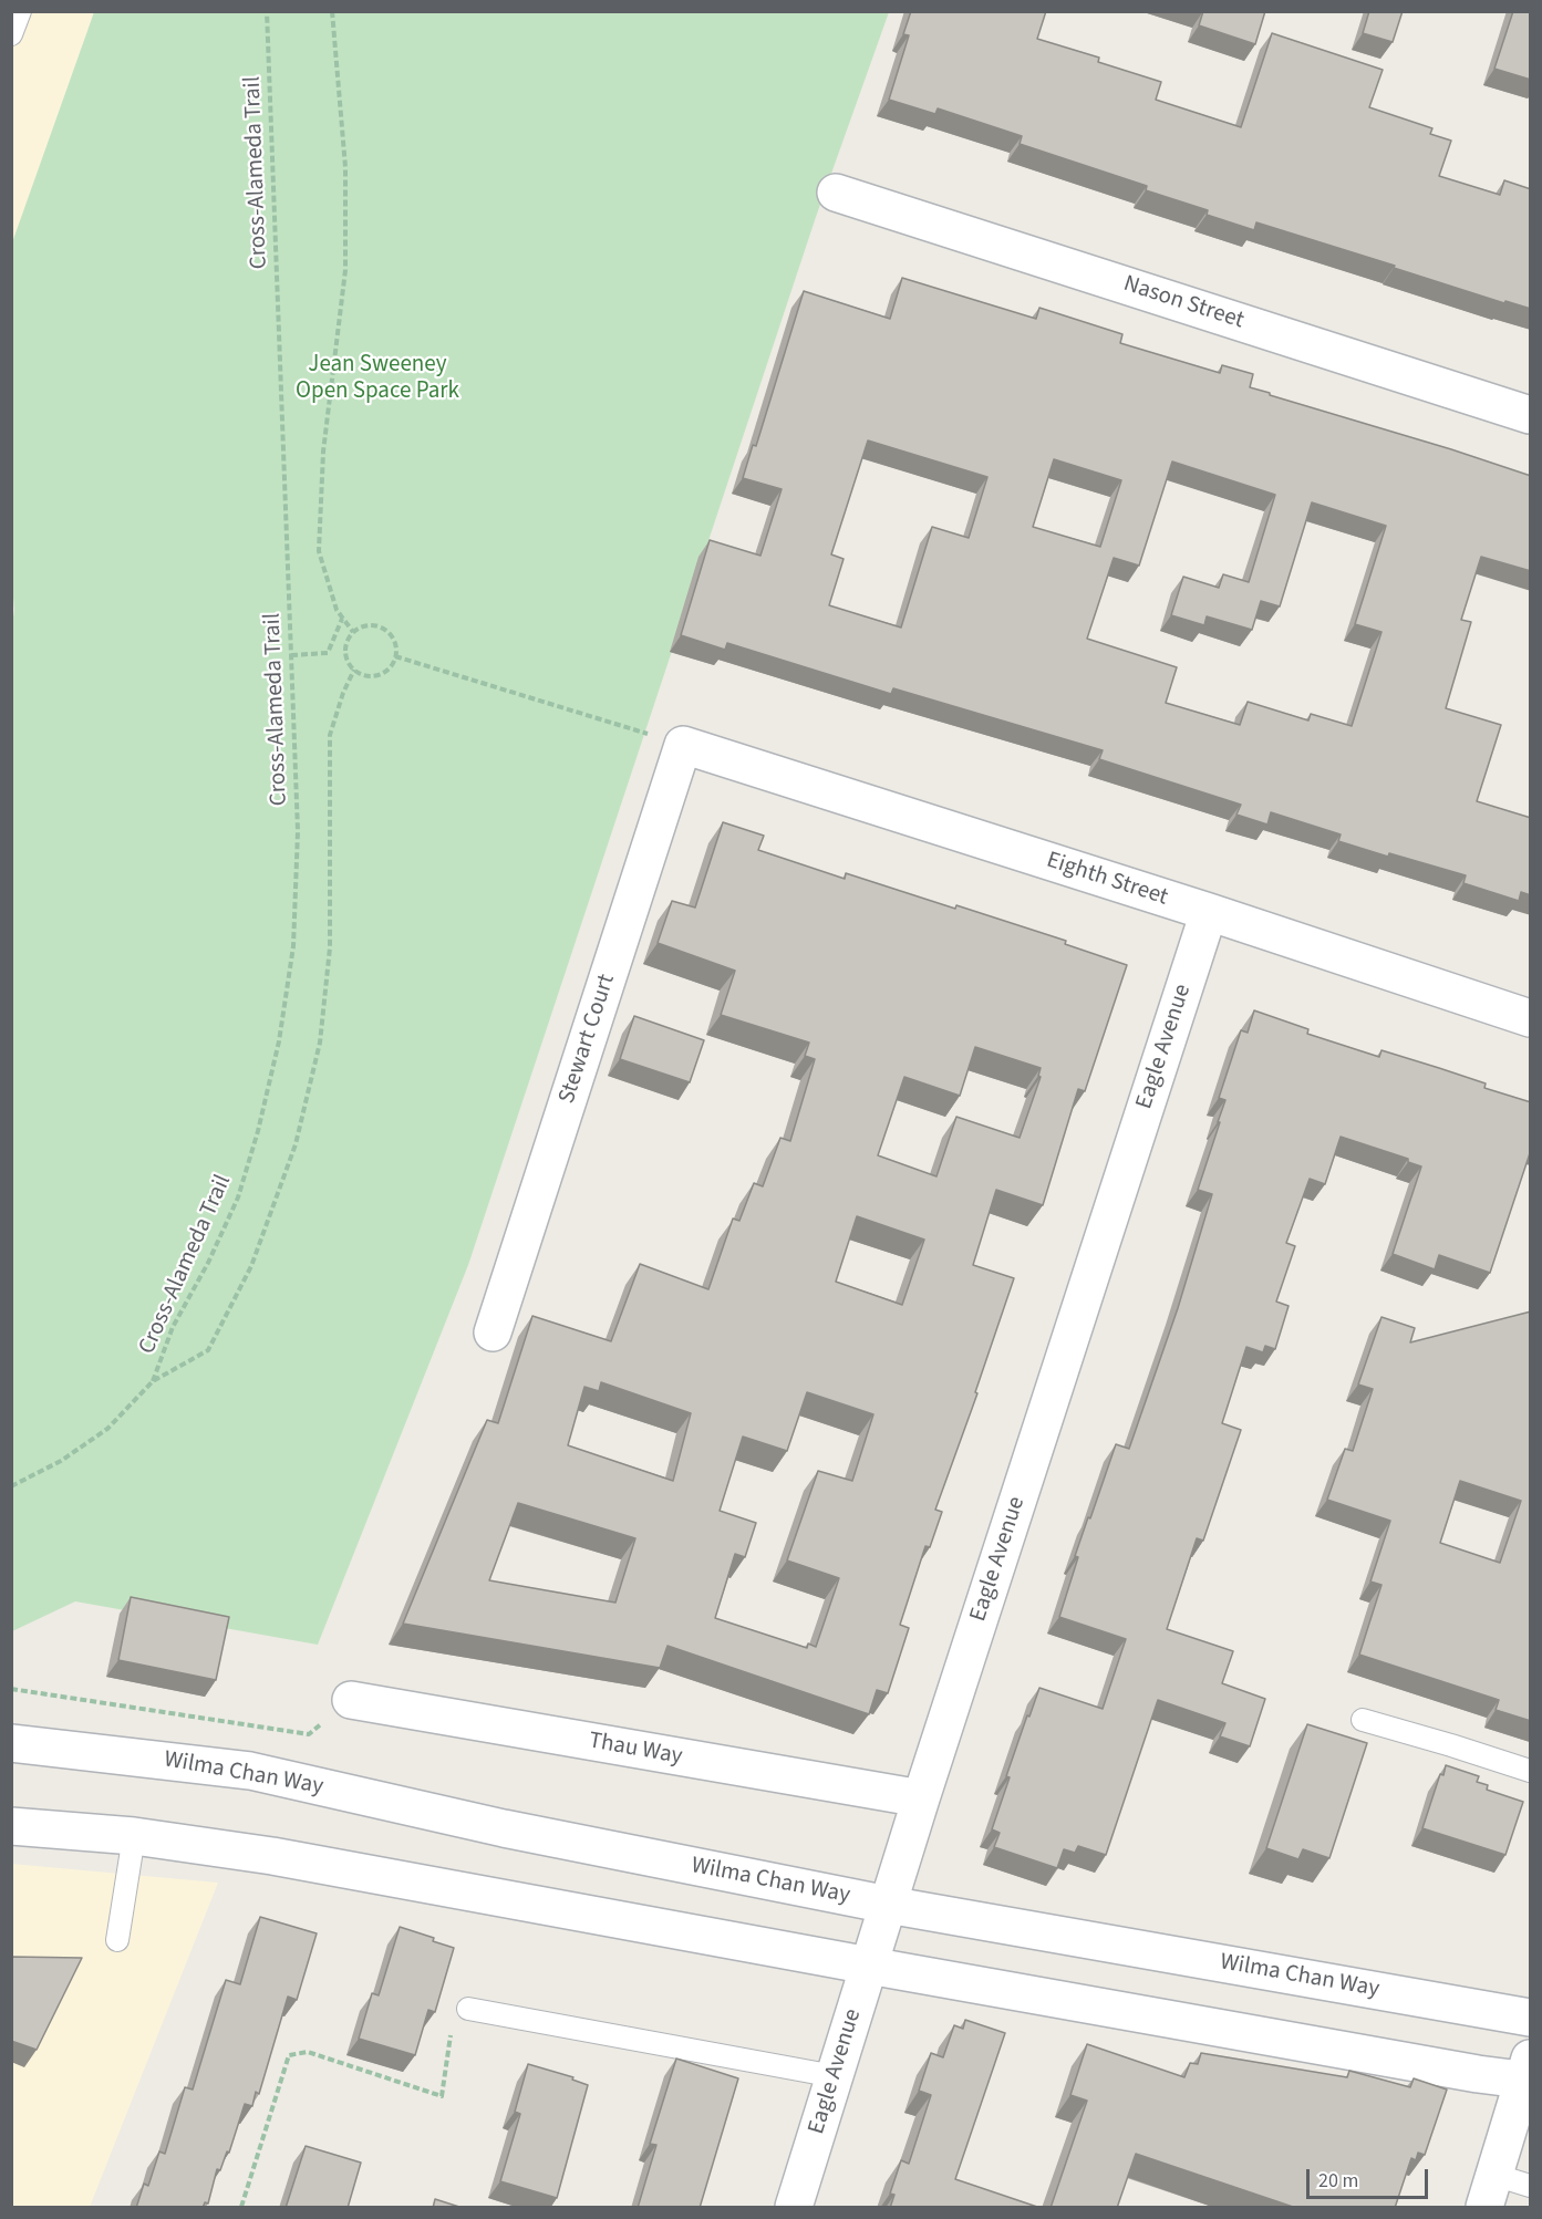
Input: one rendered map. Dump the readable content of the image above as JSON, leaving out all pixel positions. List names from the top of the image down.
{
  "streets": {
    "street": [
      "Nason Street",
      "Eighth Street",
      "Stewart Court",
      "Eagle Avenue",
      "Thau Way",
      "Wilma Chan Way"
    ],
    "path": ["Cross-Alameda Trail"]
  },
  "crossings": [
    ["Eighth Street", "Stewart Court"],
    ["Eighth Street", "Eagle Avenue"],
    ["Eagle Avenue", "Thau Way"],
    ["Eagle Avenue", "Wilma Chan Way"]
  ],
  "parks": ["Jean Sweeney Open Space Park"],
  "scale_bar": "20 m"
}
